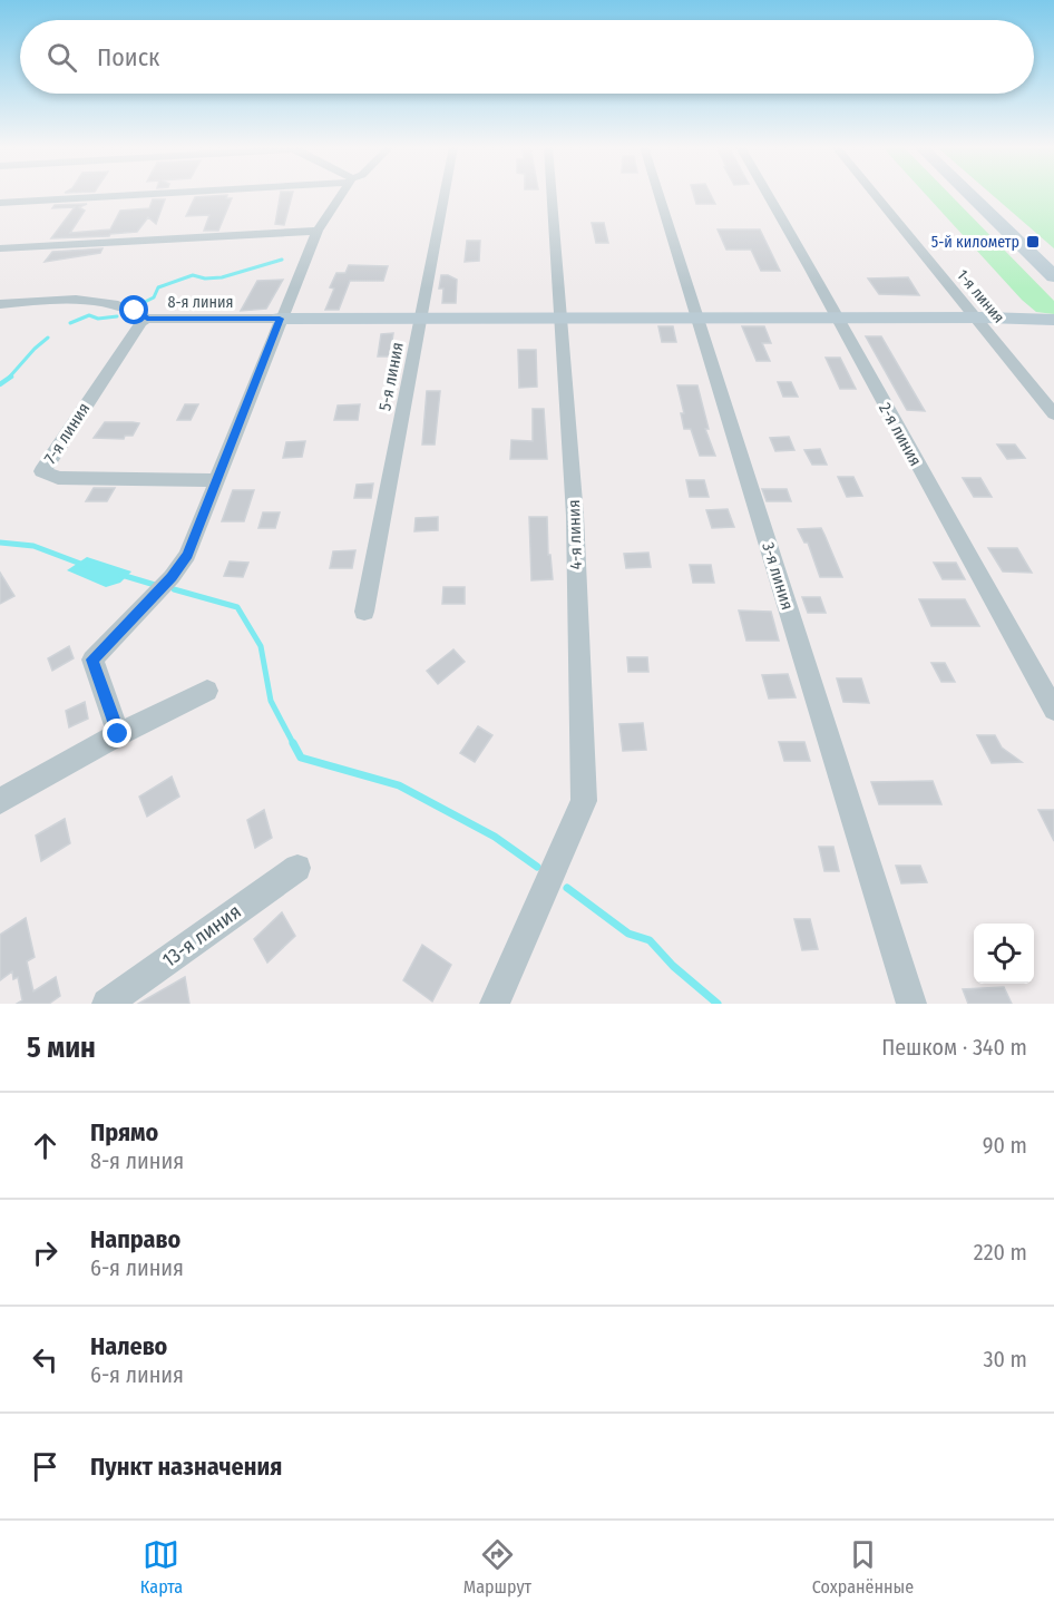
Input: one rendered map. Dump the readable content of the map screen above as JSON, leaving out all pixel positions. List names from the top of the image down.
{
  "streets": {
    "street": [
      "1-я линия",
      "8-я линия",
      "5-я линия",
      "7-я линия",
      "2-я линия",
      "4-я линия",
      "3-я линия",
      "13-я линия"
    ]
  },
  "crossings": [
    ["8-я линия", "7-я линия"]
  ],
  "places": {
    "transit": ["5-й километр"]
  },
  "page": {
    "search": "Поиск",
    "heading": ["5 мин", "Пешком · 340 m"],
    "list": [
      ["Прямо", "8-я линия", "90 m"],
      ["Направо", "6-я линия", "220 m"],
      ["Налево", "6-я линия", "30 m"],
      "Пункт назначения"
    ],
    "nav": ["Карта", "Маршрут", "Сохранённые"]
  }
}
